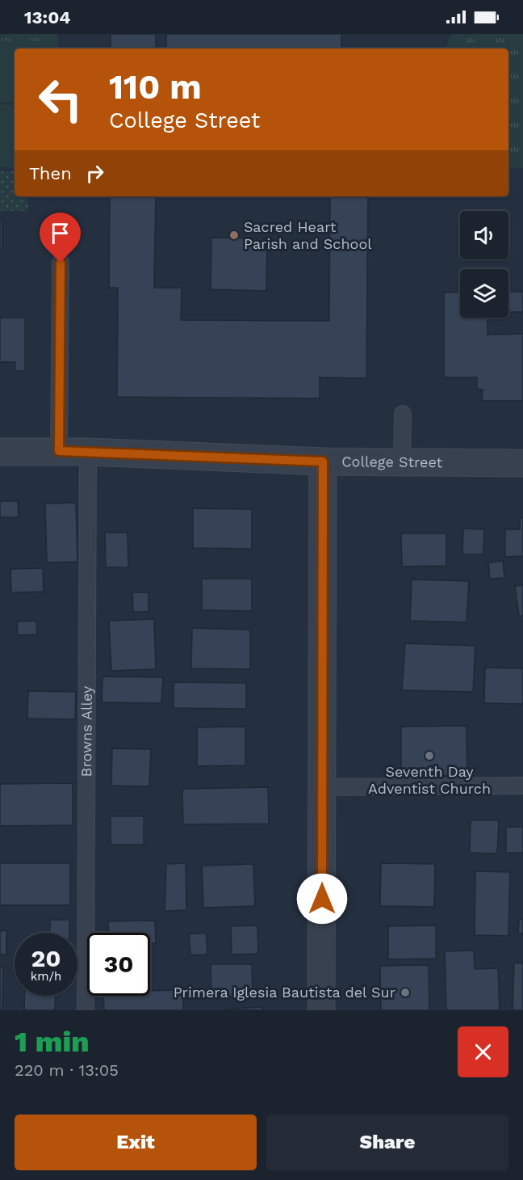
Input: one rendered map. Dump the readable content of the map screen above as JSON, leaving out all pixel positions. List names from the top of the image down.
{
  "streets": {
    "street": ["College Street"],
    "lane": ["Browns Alley"]
  },
  "crossings": [
    ["College Street", "Browns Alley"]
  ],
  "places": ["Sacred Heart Parish and School", "Seventh Day Adventist Church", "Primera Iglesia Bautista del Sur"],
  "page": {
    "status": "13:04",
    "turn": ["110 m", "College Street"],
    "then": "Then",
    "speed": "20 km/h",
    "limit": "30",
    "heading": ["1 min", "220 m · 13:05"],
    "buttons": ["Exit", "Share"]
  }
}
